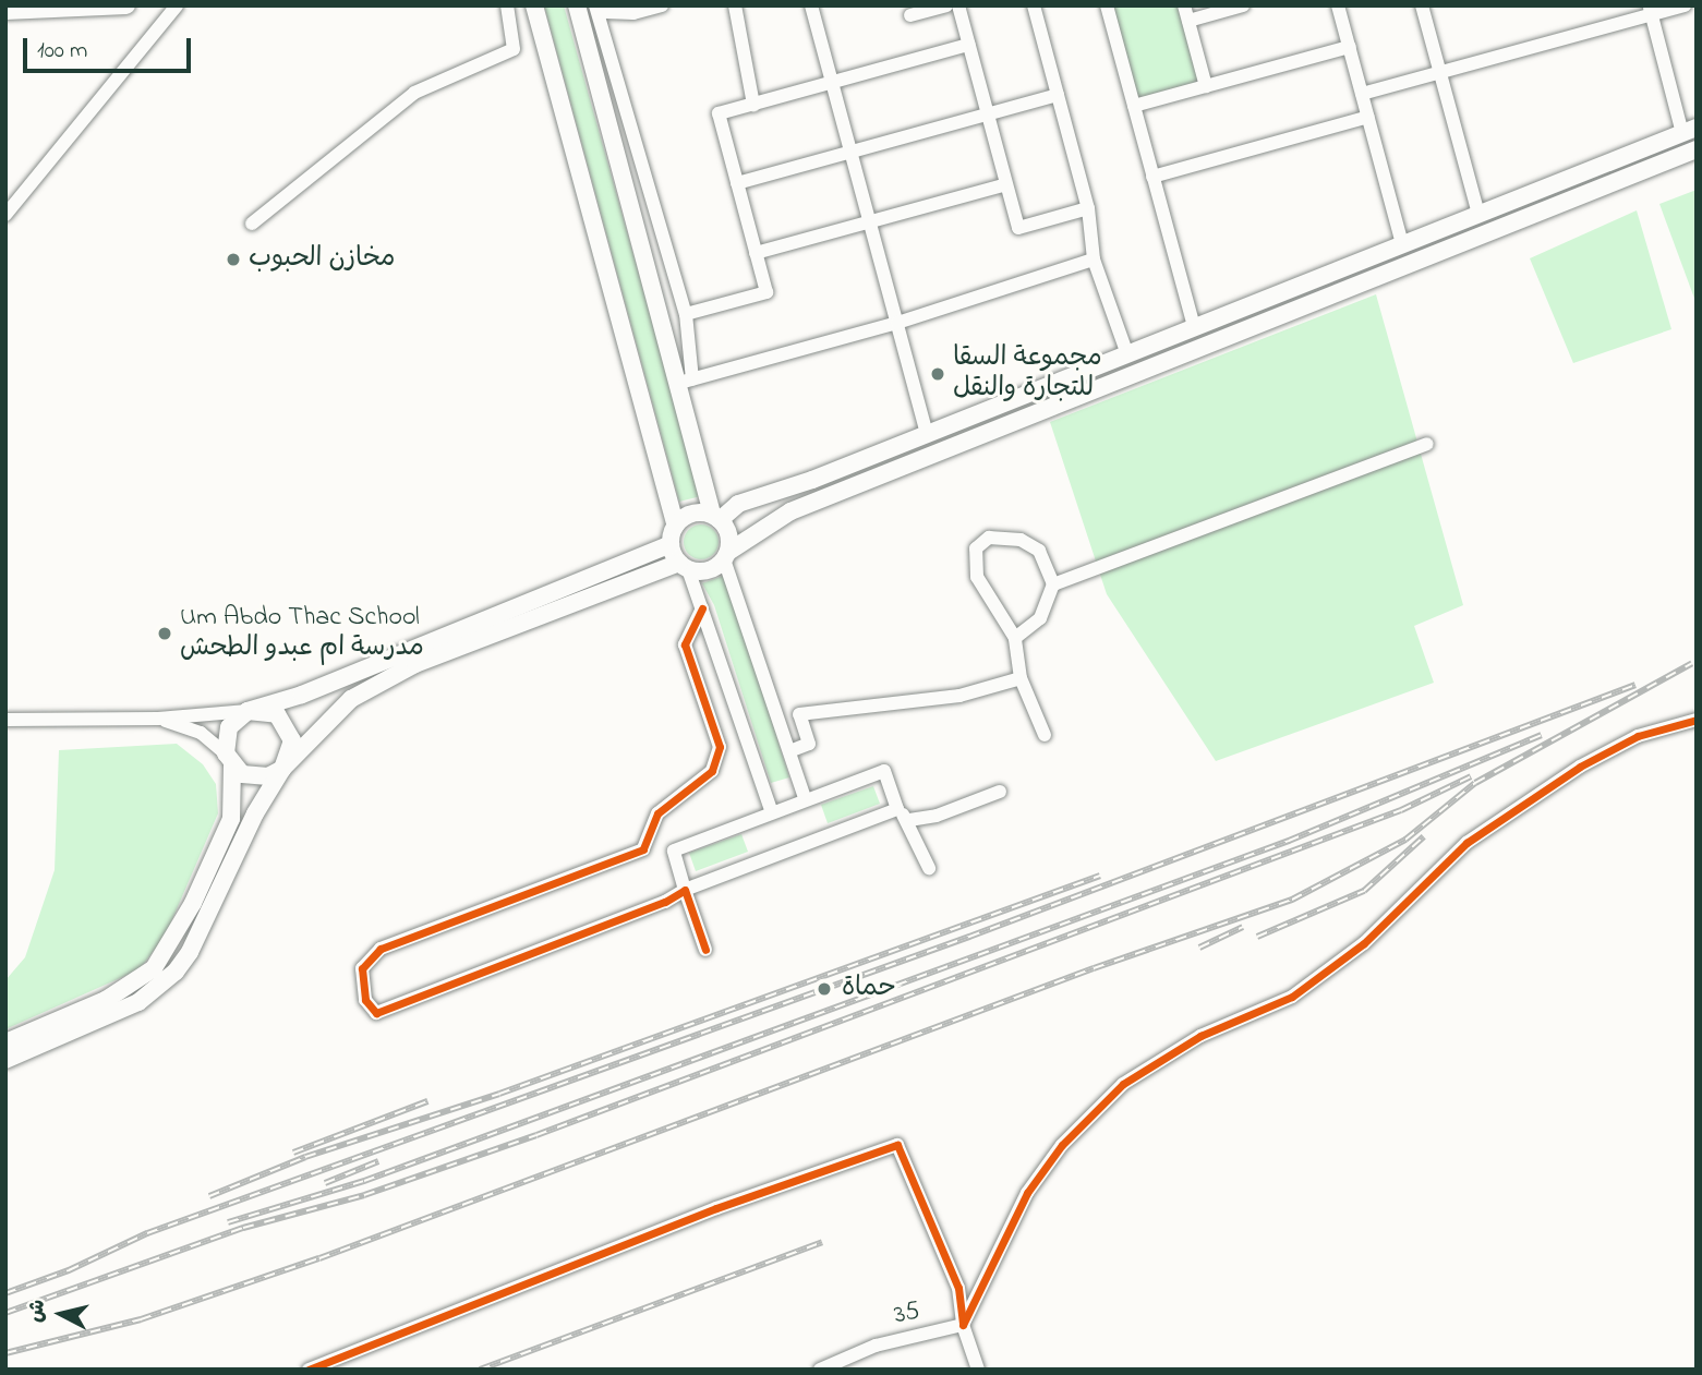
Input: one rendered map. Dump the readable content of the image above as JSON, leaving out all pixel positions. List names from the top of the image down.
{
  "streets": {
    "street": ["35"]
  },
  "places": [
    "مخازن الحبوب",
    "مجموعة السقا للتجارة والنقل",
    "Um Abdo Thac School مدرسة ام عبدو الطحش",
    "حماة"
  ],
  "scale_bar": "100 m",
  "north": "left"
}
